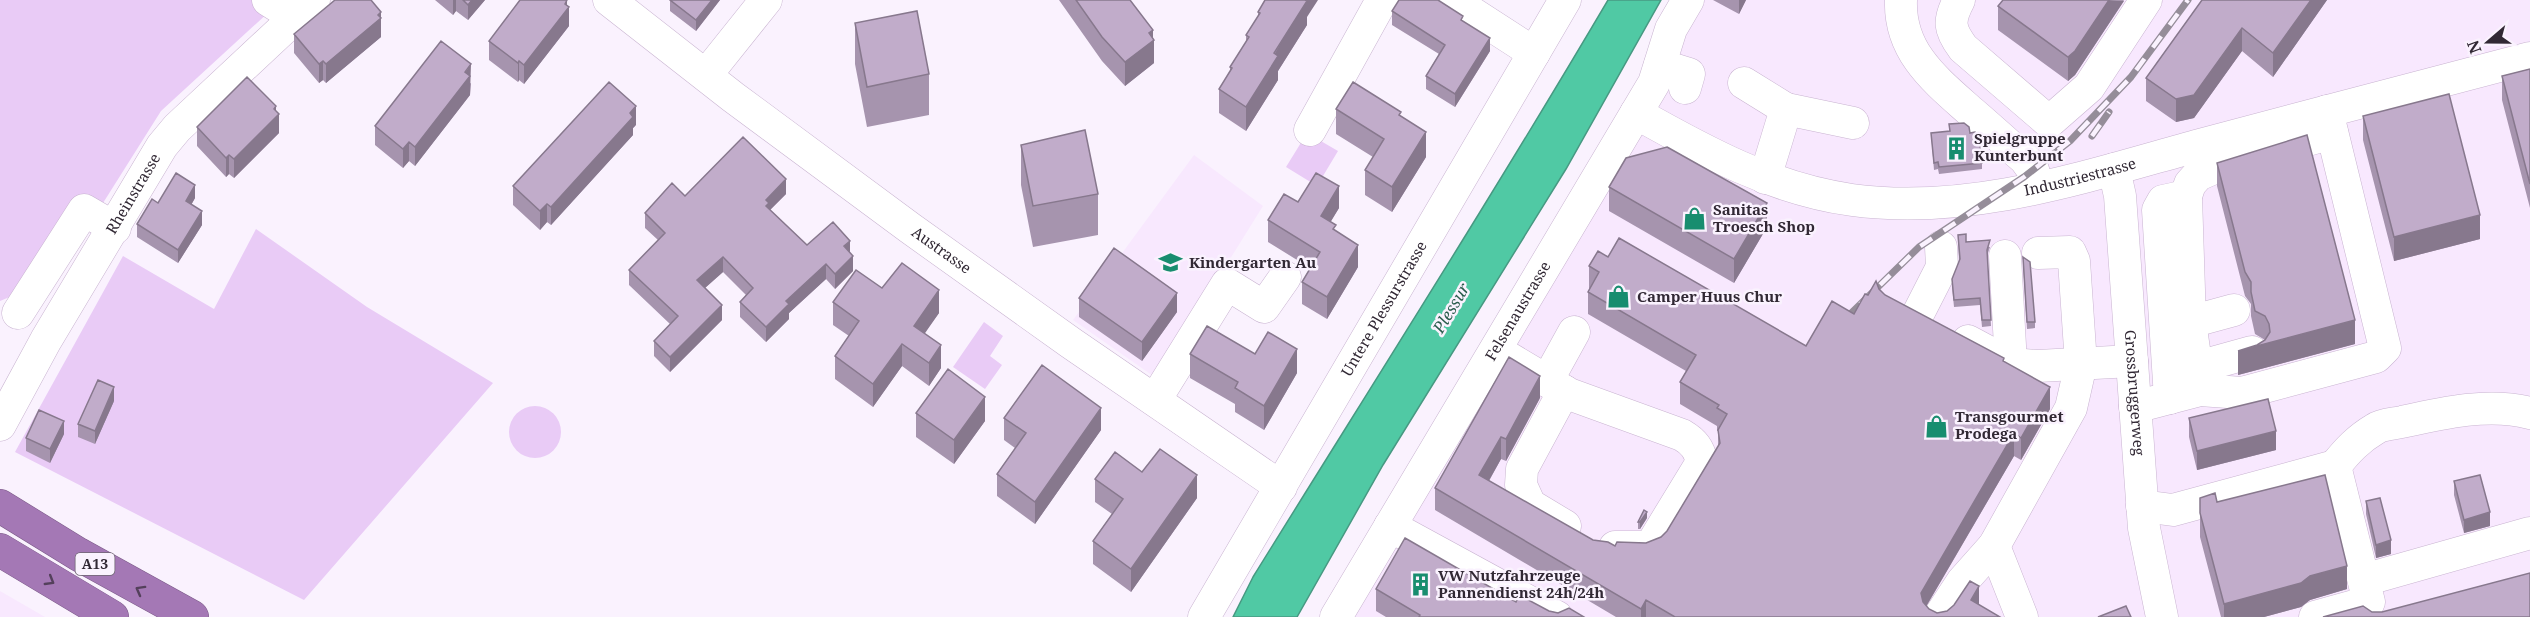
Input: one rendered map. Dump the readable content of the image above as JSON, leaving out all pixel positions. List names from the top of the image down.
{
  "streets": {
    "highway": ["A13"],
    "street": [
      "Industriestrasse",
      "Rheinstrasse",
      "Austrasse",
      "Untere Plessurstrasse",
      "Felsenaustrasse",
      "Grossbruggerweg"
    ]
  },
  "crossings": [
    ["Industriestrasse", "Felsenaustrasse"],
    ["Industriestrasse", "Grossbruggerweg"],
    ["Austrasse", "Untere Plessurstrasse"]
  ],
  "water": ["Plessur"],
  "places": {
    "building": ["Spielgruppe Kunterbunt", "VW Nutzfahrzeuge Pannendienst 24h/24h"],
    "shop": ["Sanitas Troesch Shop", "Camper Huus Chur", "Transgourmet Prodega"],
    "school or university": ["Kindergarten Au"]
  },
  "north": "left"
}
